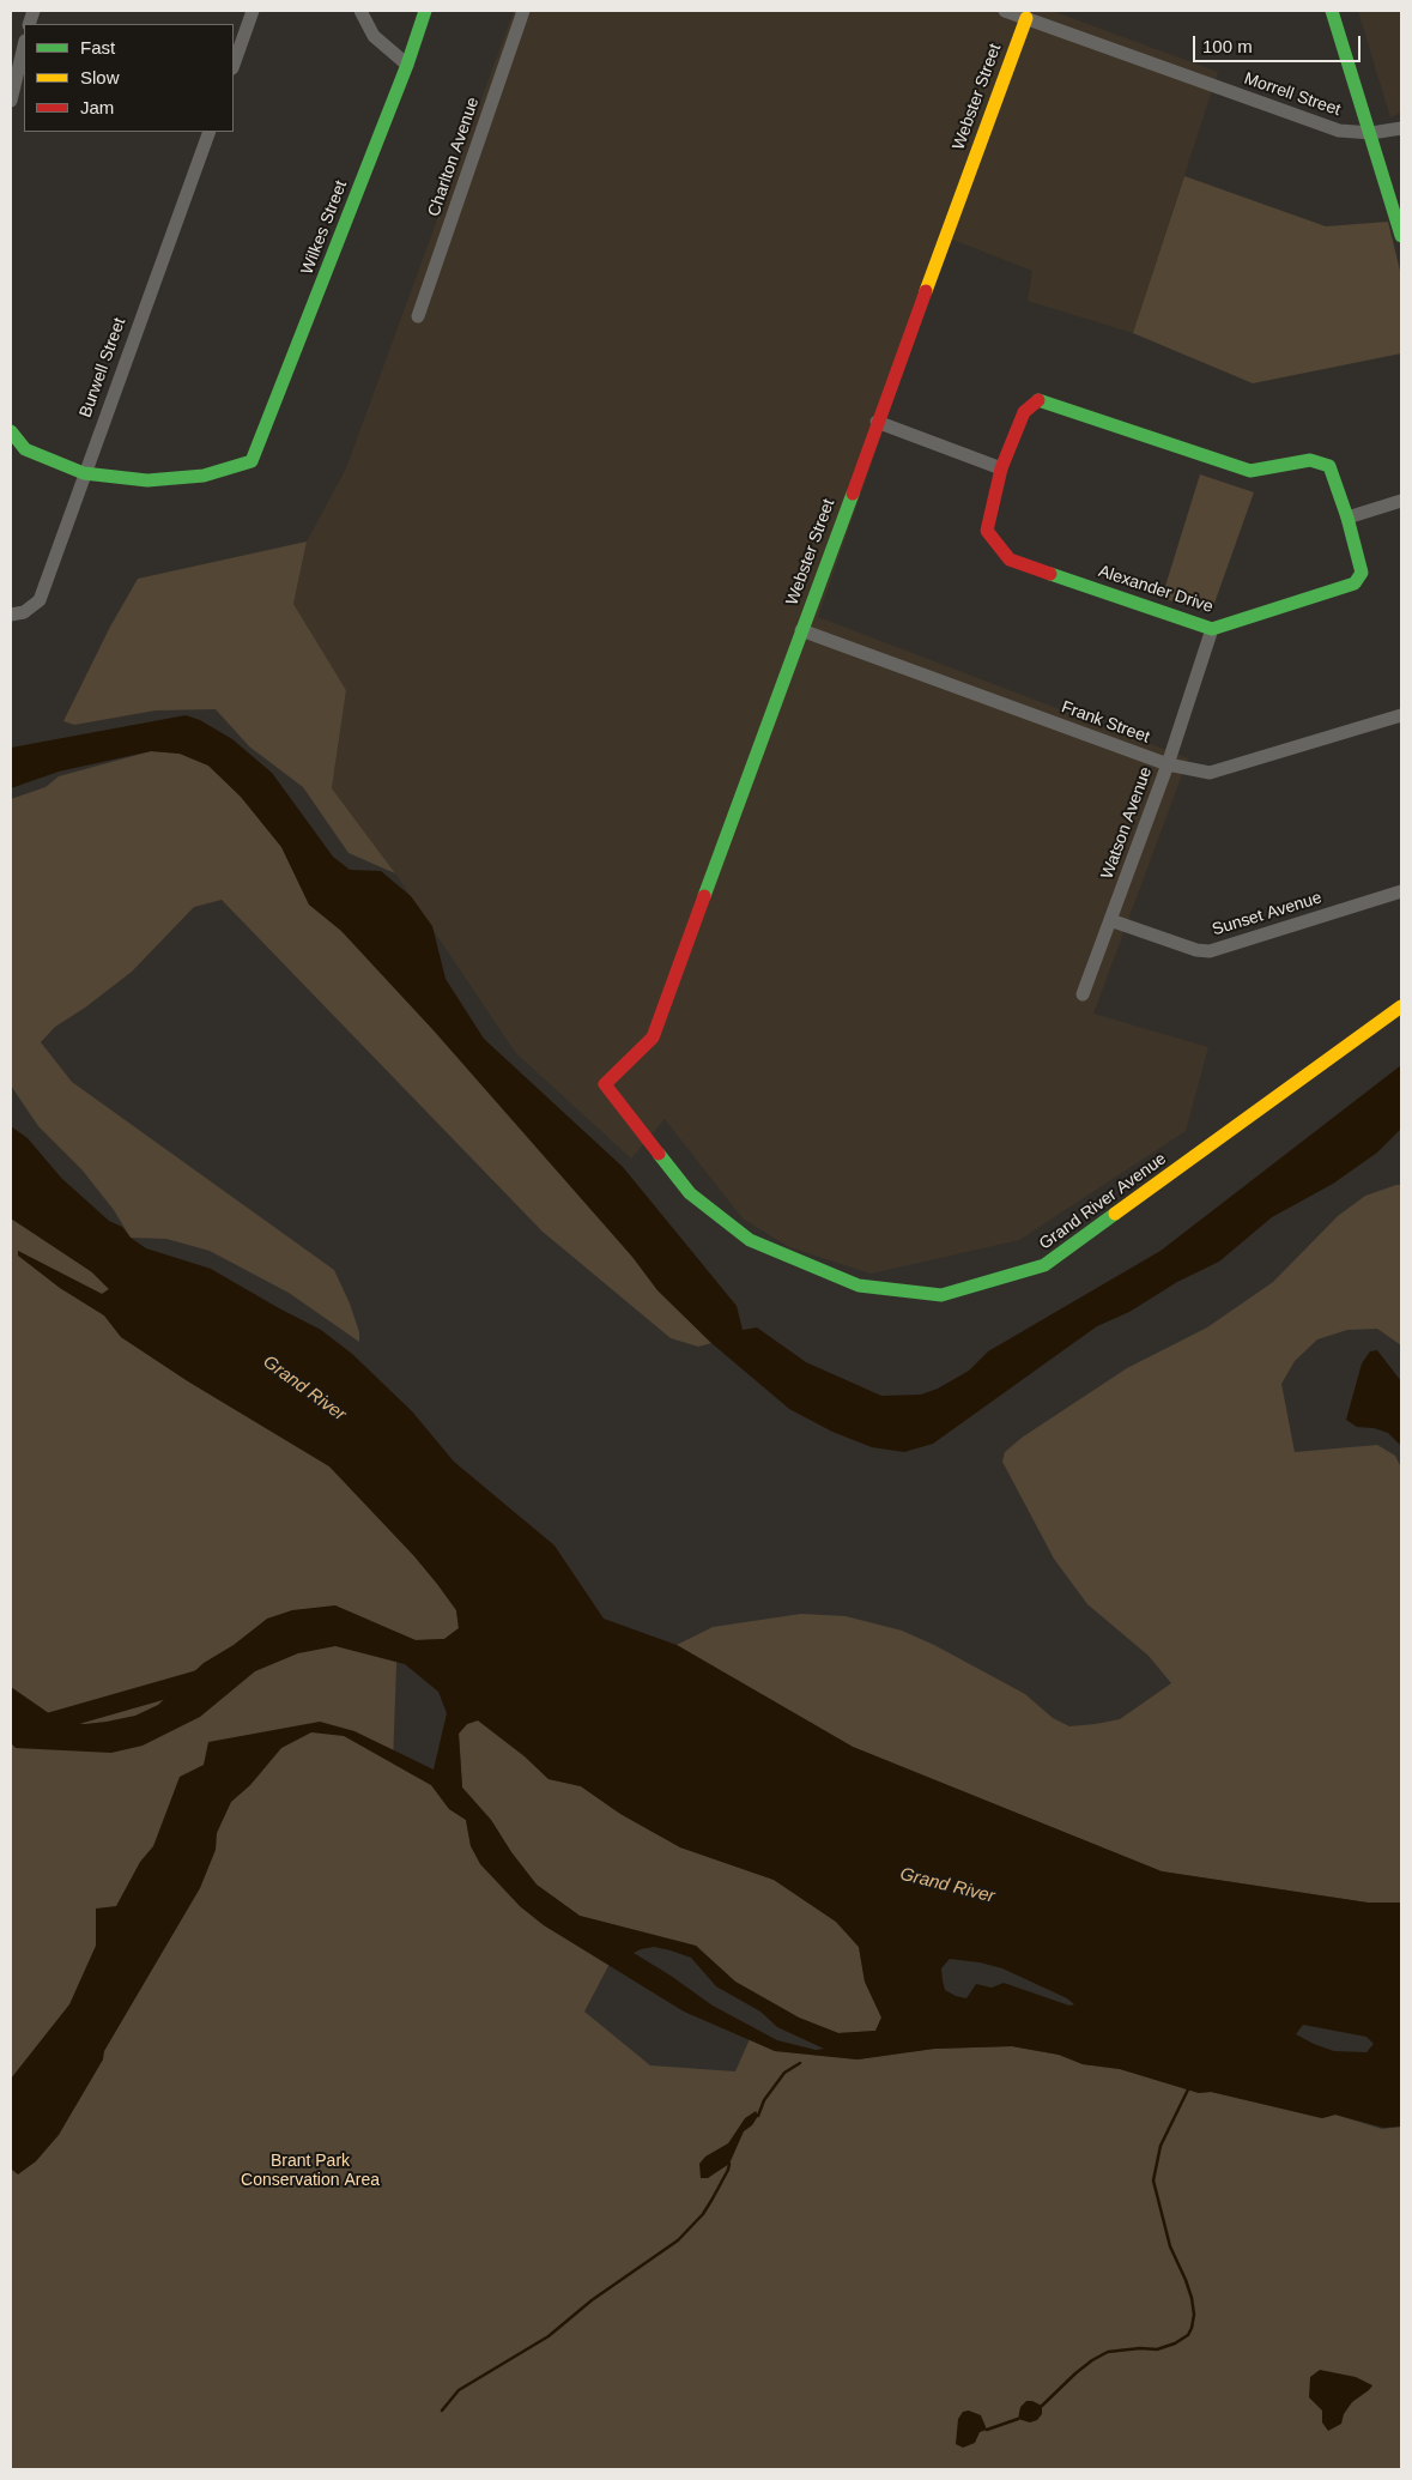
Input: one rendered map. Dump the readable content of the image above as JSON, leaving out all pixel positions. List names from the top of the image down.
{
  "streets": {
    "street": [
      "Morrell Street",
      "Webster Street",
      "Charlton Avenue",
      "Wilkes Street",
      "Burwell Street",
      "Alexander Drive",
      "Frank Street",
      "Watson Avenue",
      "Sunset Avenue",
      "Grand River Avenue"
    ]
  },
  "crossings": [
    ["Morrell Street", "Webster Street"],
    ["Webster Street", "Frank Street"],
    ["Webster Street", "Grand River Avenue"],
    ["Wilkes Street", "Burwell Street"],
    ["Alexander Drive", "Watson Avenue"],
    ["Frank Street", "Watson Avenue"],
    ["Watson Avenue", "Sunset Avenue"]
  ],
  "water": ["Grand River"],
  "parks": ["Brant Park Conservation Area"],
  "legend": ["Fast", "Slow", "Jam"],
  "scale_bar": "100 m"
}
